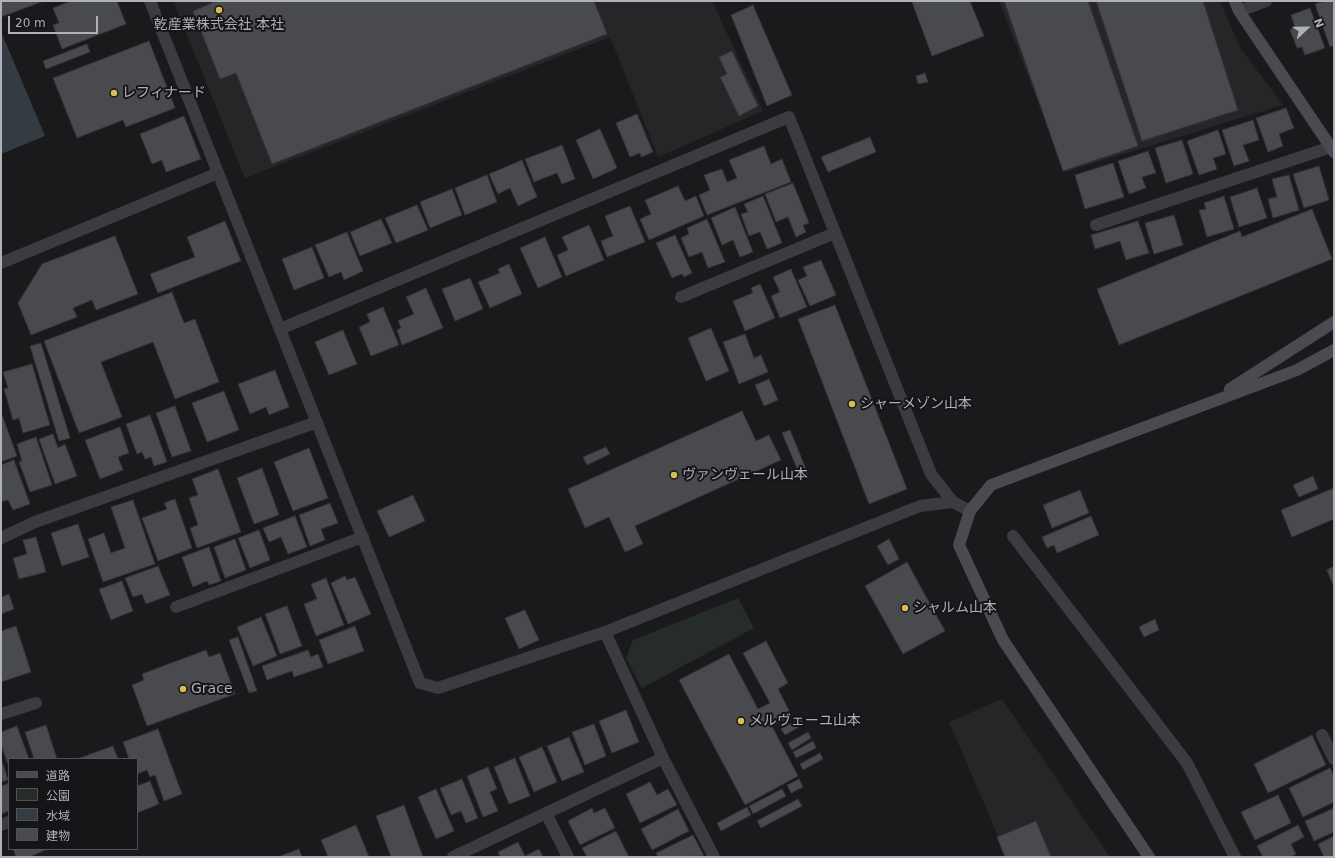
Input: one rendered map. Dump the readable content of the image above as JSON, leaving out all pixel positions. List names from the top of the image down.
{
  "places": [
    "乾産業株式会社 本社",
    "レフィナード",
    "シャーメゾン山本",
    "ヴァンヴェール山本",
    "シャルム山本",
    "Grace",
    "メルヴェーユ山本"
  ],
  "legend": [
    "道路",
    "公園",
    "水域",
    "建物"
  ],
  "scale_bar": "20 m",
  "north": "right"
}
